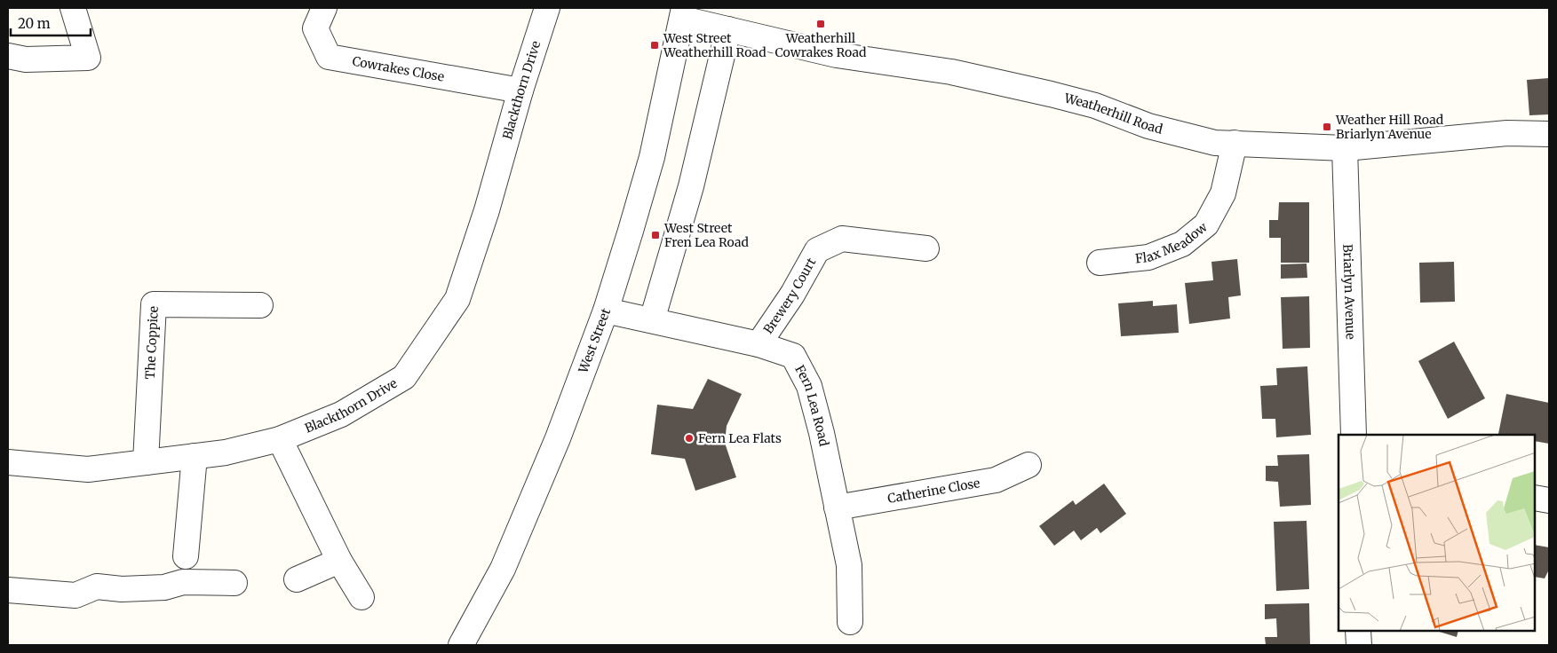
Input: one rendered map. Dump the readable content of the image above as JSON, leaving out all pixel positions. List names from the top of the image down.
{
  "streets": {
    "street": [
      "Cowrakes Close",
      "Blackthorn Drive",
      "Weatherhill Road",
      "Flax Meadow",
      "Briarlyn Avenue",
      "Brewery Court",
      "West Street",
      "The Coppice",
      "Fern Lea Road",
      "Catherine Close"
    ]
  },
  "crossings": [
    ["Cowrakes Close", "Blackthorn Drive"],
    ["Blackthorn Drive", "The Coppice"],
    ["Weatherhill Road", "Flax Meadow"],
    ["Weatherhill Road", "Briarlyn Avenue"],
    ["Weatherhill Road", "West Street"],
    ["Brewery Court", "Fern Lea Road"],
    ["West Street", "Fern Lea Road"],
    ["Fern Lea Road", "Catherine Close"]
  ],
  "places": {
    "transit": [
      "Weatherhill Cowrakes Road",
      "West Street Weatherhill Road",
      "Weather Hill Road Briarlyn Avenue",
      "West Street Fren Lea Road"
    ],
    "other": ["Fern Lea Flats"]
  },
  "scale_bar": "20 m"
}
